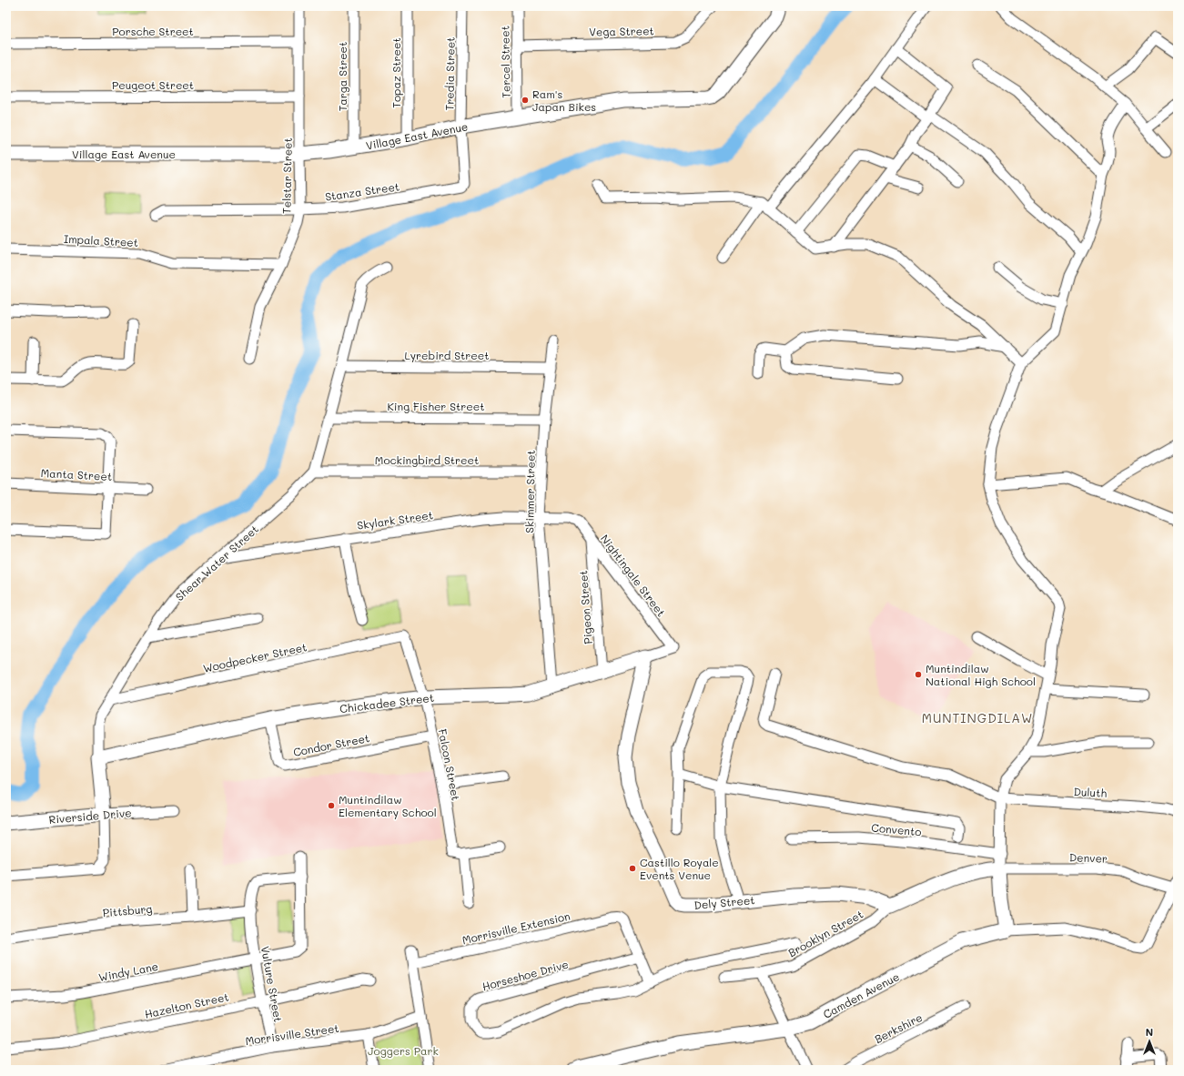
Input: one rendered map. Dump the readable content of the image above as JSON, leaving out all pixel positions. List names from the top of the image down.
{
  "streets": {
    "street": [
      "Porsche Street",
      "Vega Street",
      "Tercel Street",
      "Topaz Street",
      "Tredia Street",
      "Targa Street",
      "Peugeot Street",
      "Village East Avenue",
      "Telstar Street",
      "Stanza Street",
      "Impala Street",
      "Lyrebird Street",
      "King Fisher Street",
      "Mockingbird Street",
      "Manta Street",
      "Skimmer Street",
      "Skylark Street",
      "Shear Water Street",
      "Nightingale Street",
      "Pigeon Street",
      "Woodpecker Street",
      "Chickadee Street",
      "Condor Street",
      "Falcon Street",
      "Duluth",
      "Riverside Drive",
      "Convento",
      "Denver",
      "Dely Street",
      "Pittsburg",
      "Morrisville Extension",
      "Brooklyn Street",
      "Windy Lane",
      "Horseshoe Drive",
      "Vulture Street",
      "Camden Avenue",
      "Hazelton Street",
      "Berkshire",
      "Morrisville Street"
    ]
  },
  "crossings": [
    ["Porsche Street", "Telstar Street"],
    ["Vega Street", "Tercel Street"],
    ["Tercel Street", "Village East Avenue"],
    ["Topaz Street", "Village East Avenue"],
    ["Tredia Street", "Village East Avenue"],
    ["Tredia Street", "Stanza Street"],
    ["Targa Street", "Village East Avenue"],
    ["Peugeot Street", "Telstar Street"],
    ["Village East Avenue", "Telstar Street"],
    ["Telstar Street", "Stanza Street"],
    ["Telstar Street", "Impala Street"],
    ["Lyrebird Street", "Skimmer Street"],
    ["Lyrebird Street", "Shear Water Street"],
    ["King Fisher Street", "Skimmer Street"],
    ["King Fisher Street", "Shear Water Street"],
    ["Mockingbird Street", "Skimmer Street"],
    ["Mockingbird Street", "Shear Water Street"],
    ["Skimmer Street", "Skylark Street"],
    ["Skimmer Street", "Chickadee Street"],
    ["Skylark Street", "Shear Water Street"],
    ["Skylark Street", "Nightingale Street"],
    ["Shear Water Street", "Woodpecker Street"],
    ["Shear Water Street", "Chickadee Street"],
    ["Shear Water Street", "Riverside Drive"],
    ["Nightingale Street", "Pigeon Street"],
    ["Nightingale Street", "Chickadee Street"],
    ["Pigeon Street", "Chickadee Street"],
    ["Woodpecker Street", "Falcon Street"],
    ["Chickadee Street", "Condor Street"],
    ["Chickadee Street", "Falcon Street"],
    ["Chickadee Street", "Dely Street"],
    ["Condor Street", "Falcon Street"],
    ["Denver", "Camden Avenue"],
    ["Dely Street", "Brooklyn Street"],
    ["Pittsburg", "Vulture Street"],
    ["Morrisville Extension", "Horseshoe Drive"],
    ["Windy Lane", "Vulture Street"],
    ["Vulture Street", "Hazelton Street"],
    ["Vulture Street", "Morrisville Street"]
  ],
  "districts": ["MUNTINGDILAW"],
  "parks": ["Joggers Park"],
  "places": [
    "Ram's Japan Bikes",
    "Muntindilaw National High School",
    "Muntindilaw Elementary School",
    "Castillo Royale Events Venue"
  ],
  "north": "top"
}
